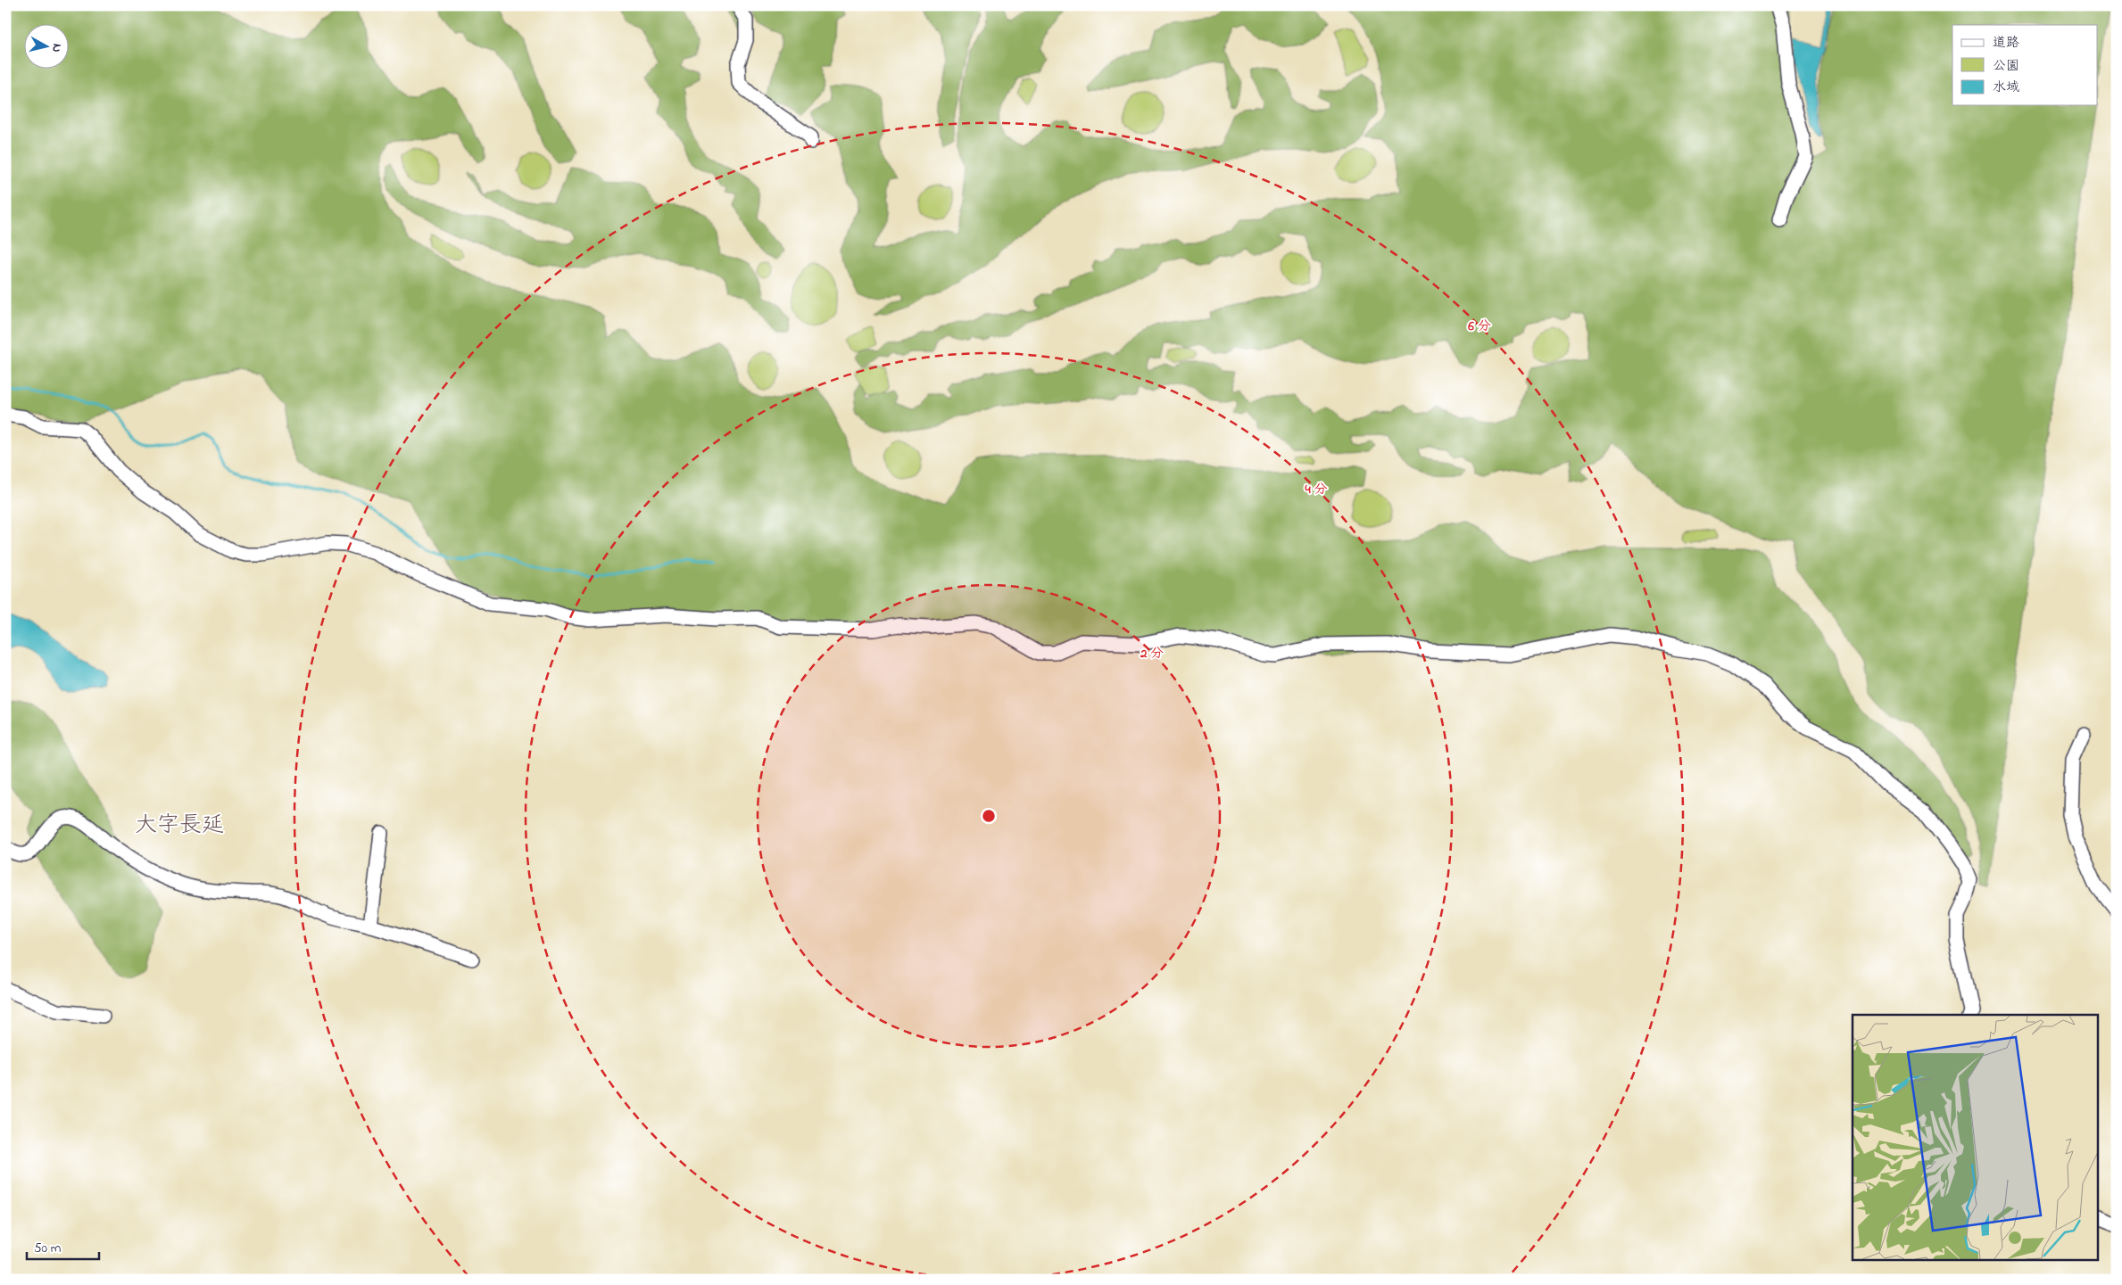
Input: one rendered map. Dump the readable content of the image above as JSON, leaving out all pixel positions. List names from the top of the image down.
{
  "districts": ["大字長延"],
  "legend": ["道路", "公園", "水域"],
  "scale_bar": "50 m",
  "north": "right",
  "rings": ["6 分", "4 分", "2 分"]
}
